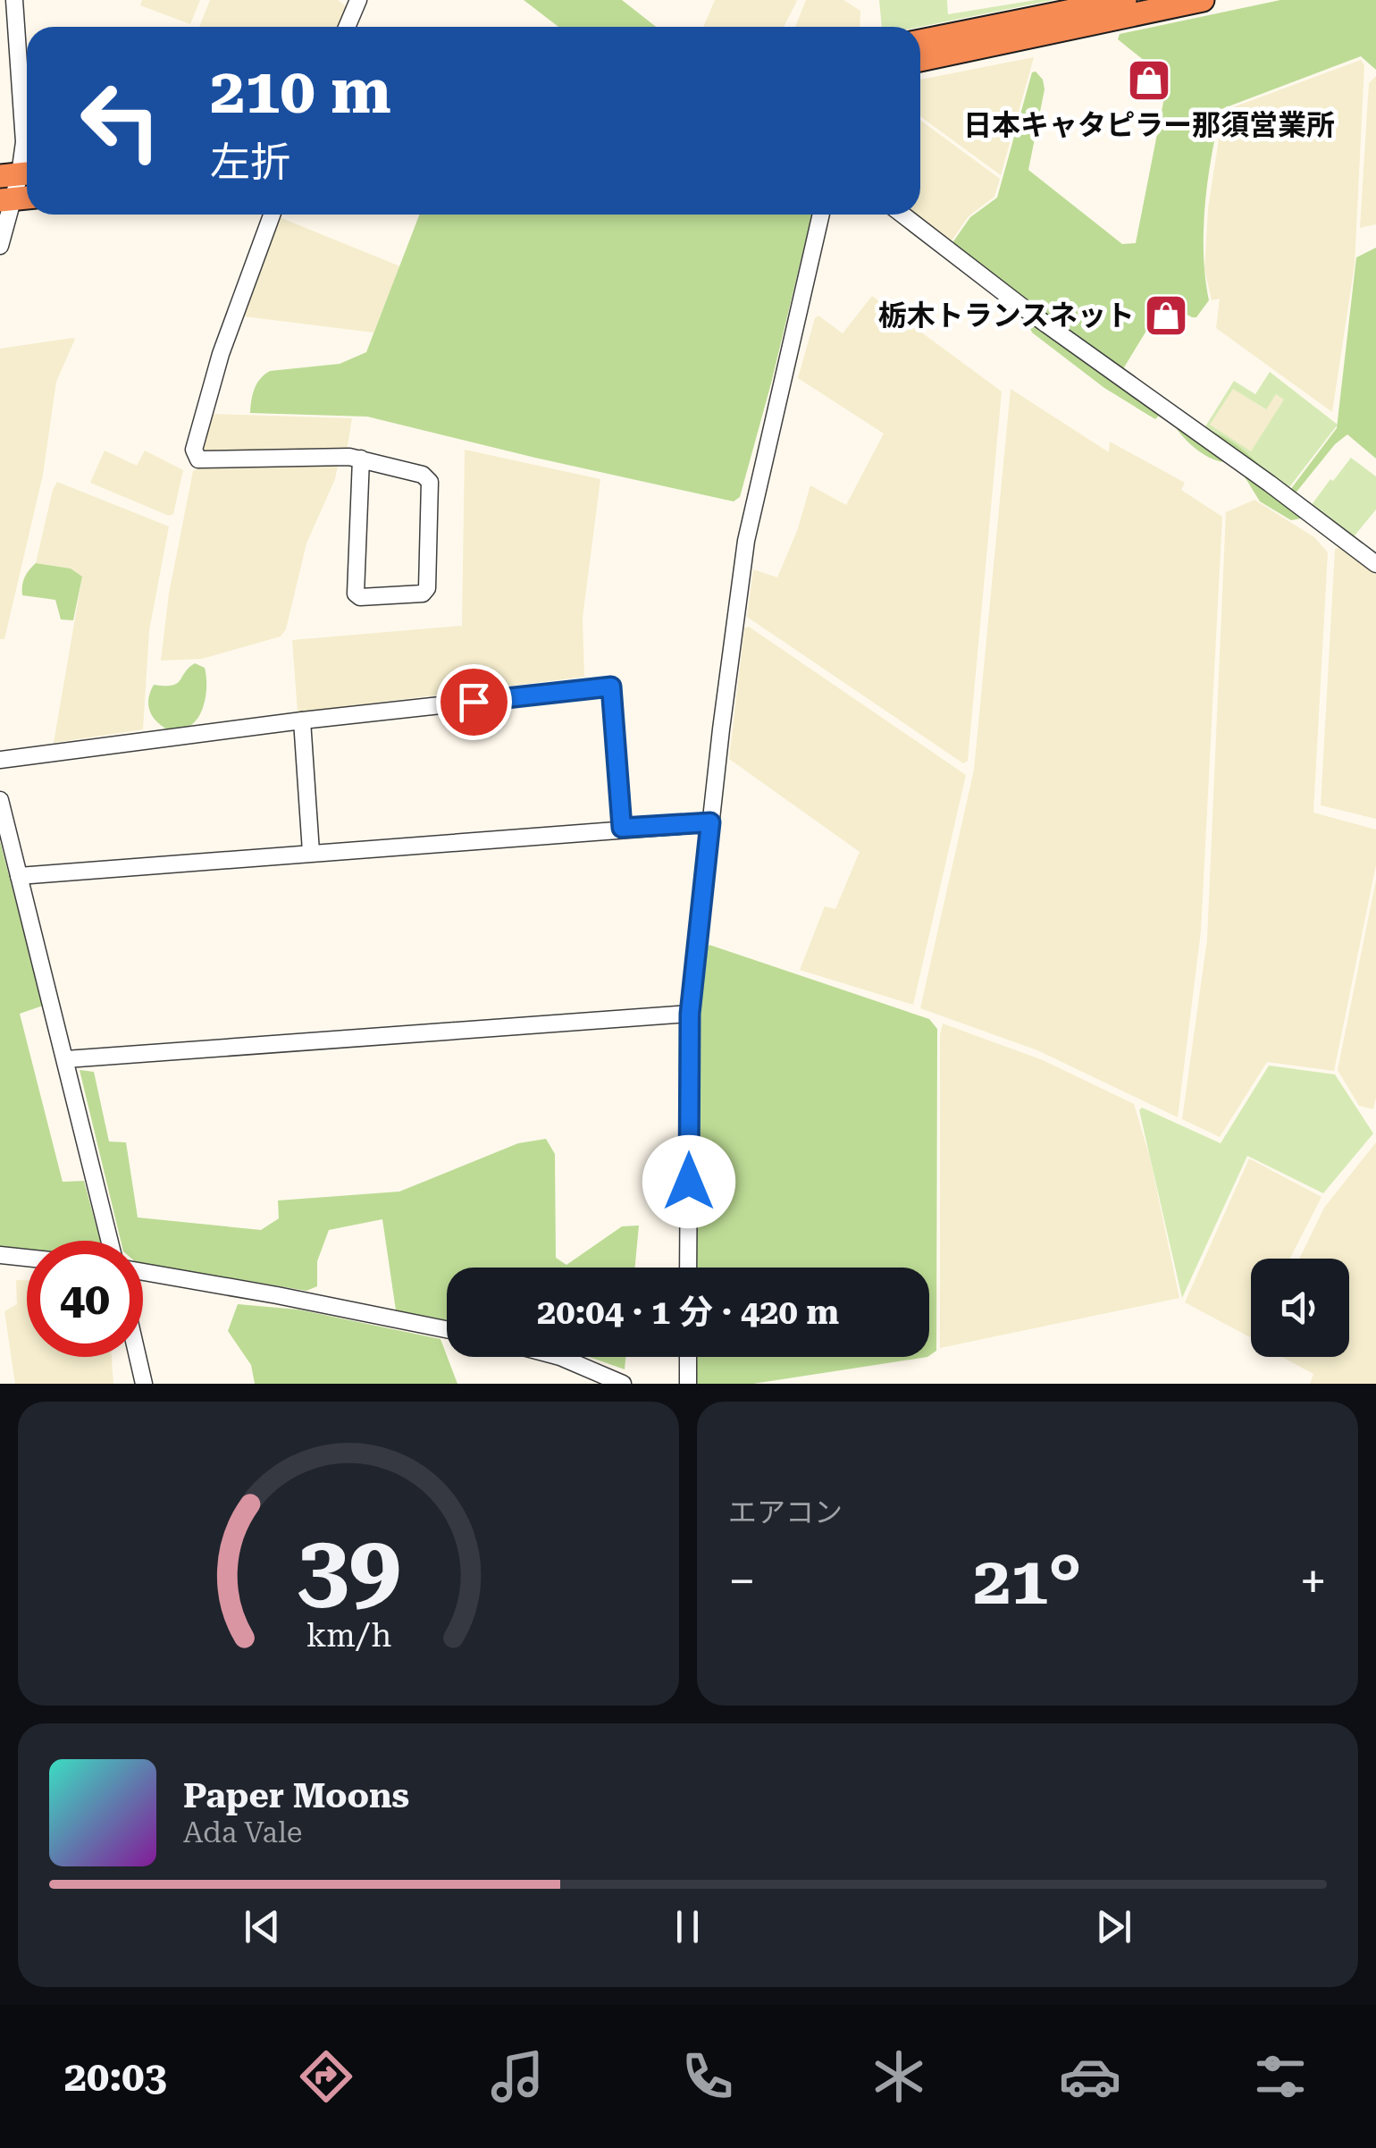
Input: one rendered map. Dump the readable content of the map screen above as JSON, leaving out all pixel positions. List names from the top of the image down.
{
  "places": {
    "shop": ["日本キャタピラー那須営業所", "栃木トランスネット"]
  },
  "page": {
    "turn": ["210 m", "左折"],
    "limit": "40",
    "trip": "20:04 · 1 分 · 420 m",
    "tile": "エアコン",
    "heat": ["−", "21°", "+"],
    "song": ["Paper Moons", "Ada Vale"],
    "tabs": "20:03",
    "gauge": ["39", "km/h"]
  }
}
